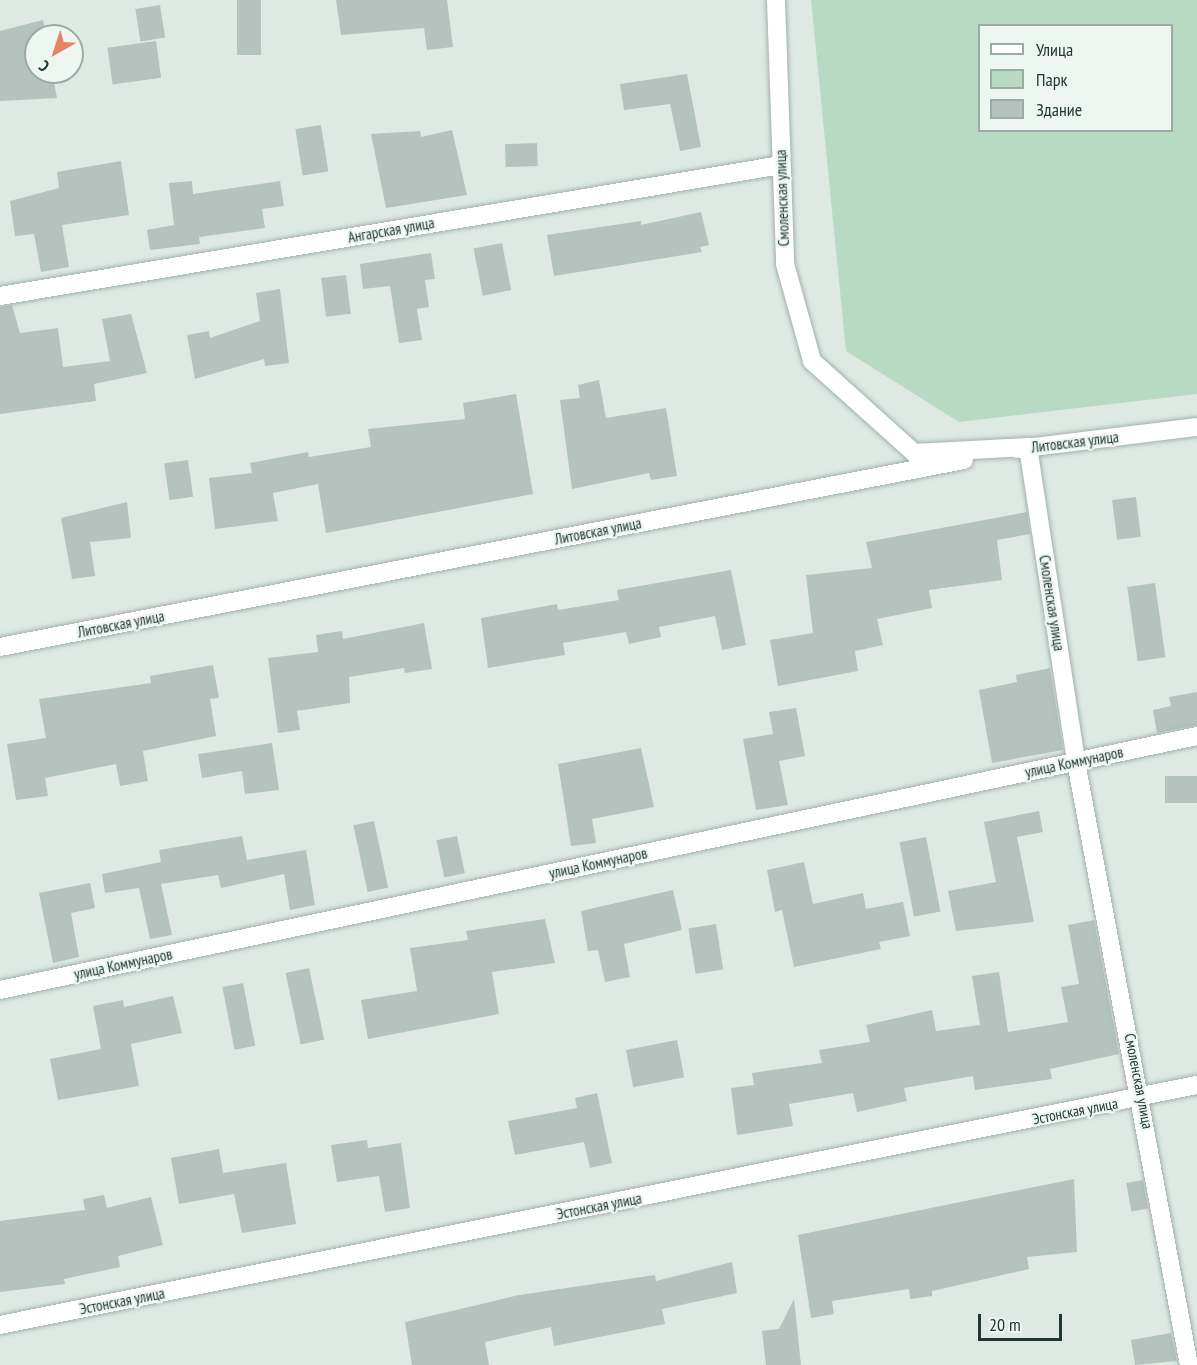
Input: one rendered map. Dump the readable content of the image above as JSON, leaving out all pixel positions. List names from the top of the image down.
{
  "streets": {
    "street": [
      "Смоленская улица",
      "Ангарская улица",
      "Литовская улица",
      "улица Коммунаров",
      "Эстонская улица"
    ]
  },
  "crossings": [
    ["Смоленская улица", "Ангарская улица"],
    ["Смоленская улица", "Литовская улица"],
    ["Смоленская улица", "улица Коммунаров"],
    ["Смоленская улица", "Эстонская улица"]
  ],
  "legend": ["Улица", "Парк", "Здание"],
  "scale_bar": "20 m",
  "north": "bottom left"
}
